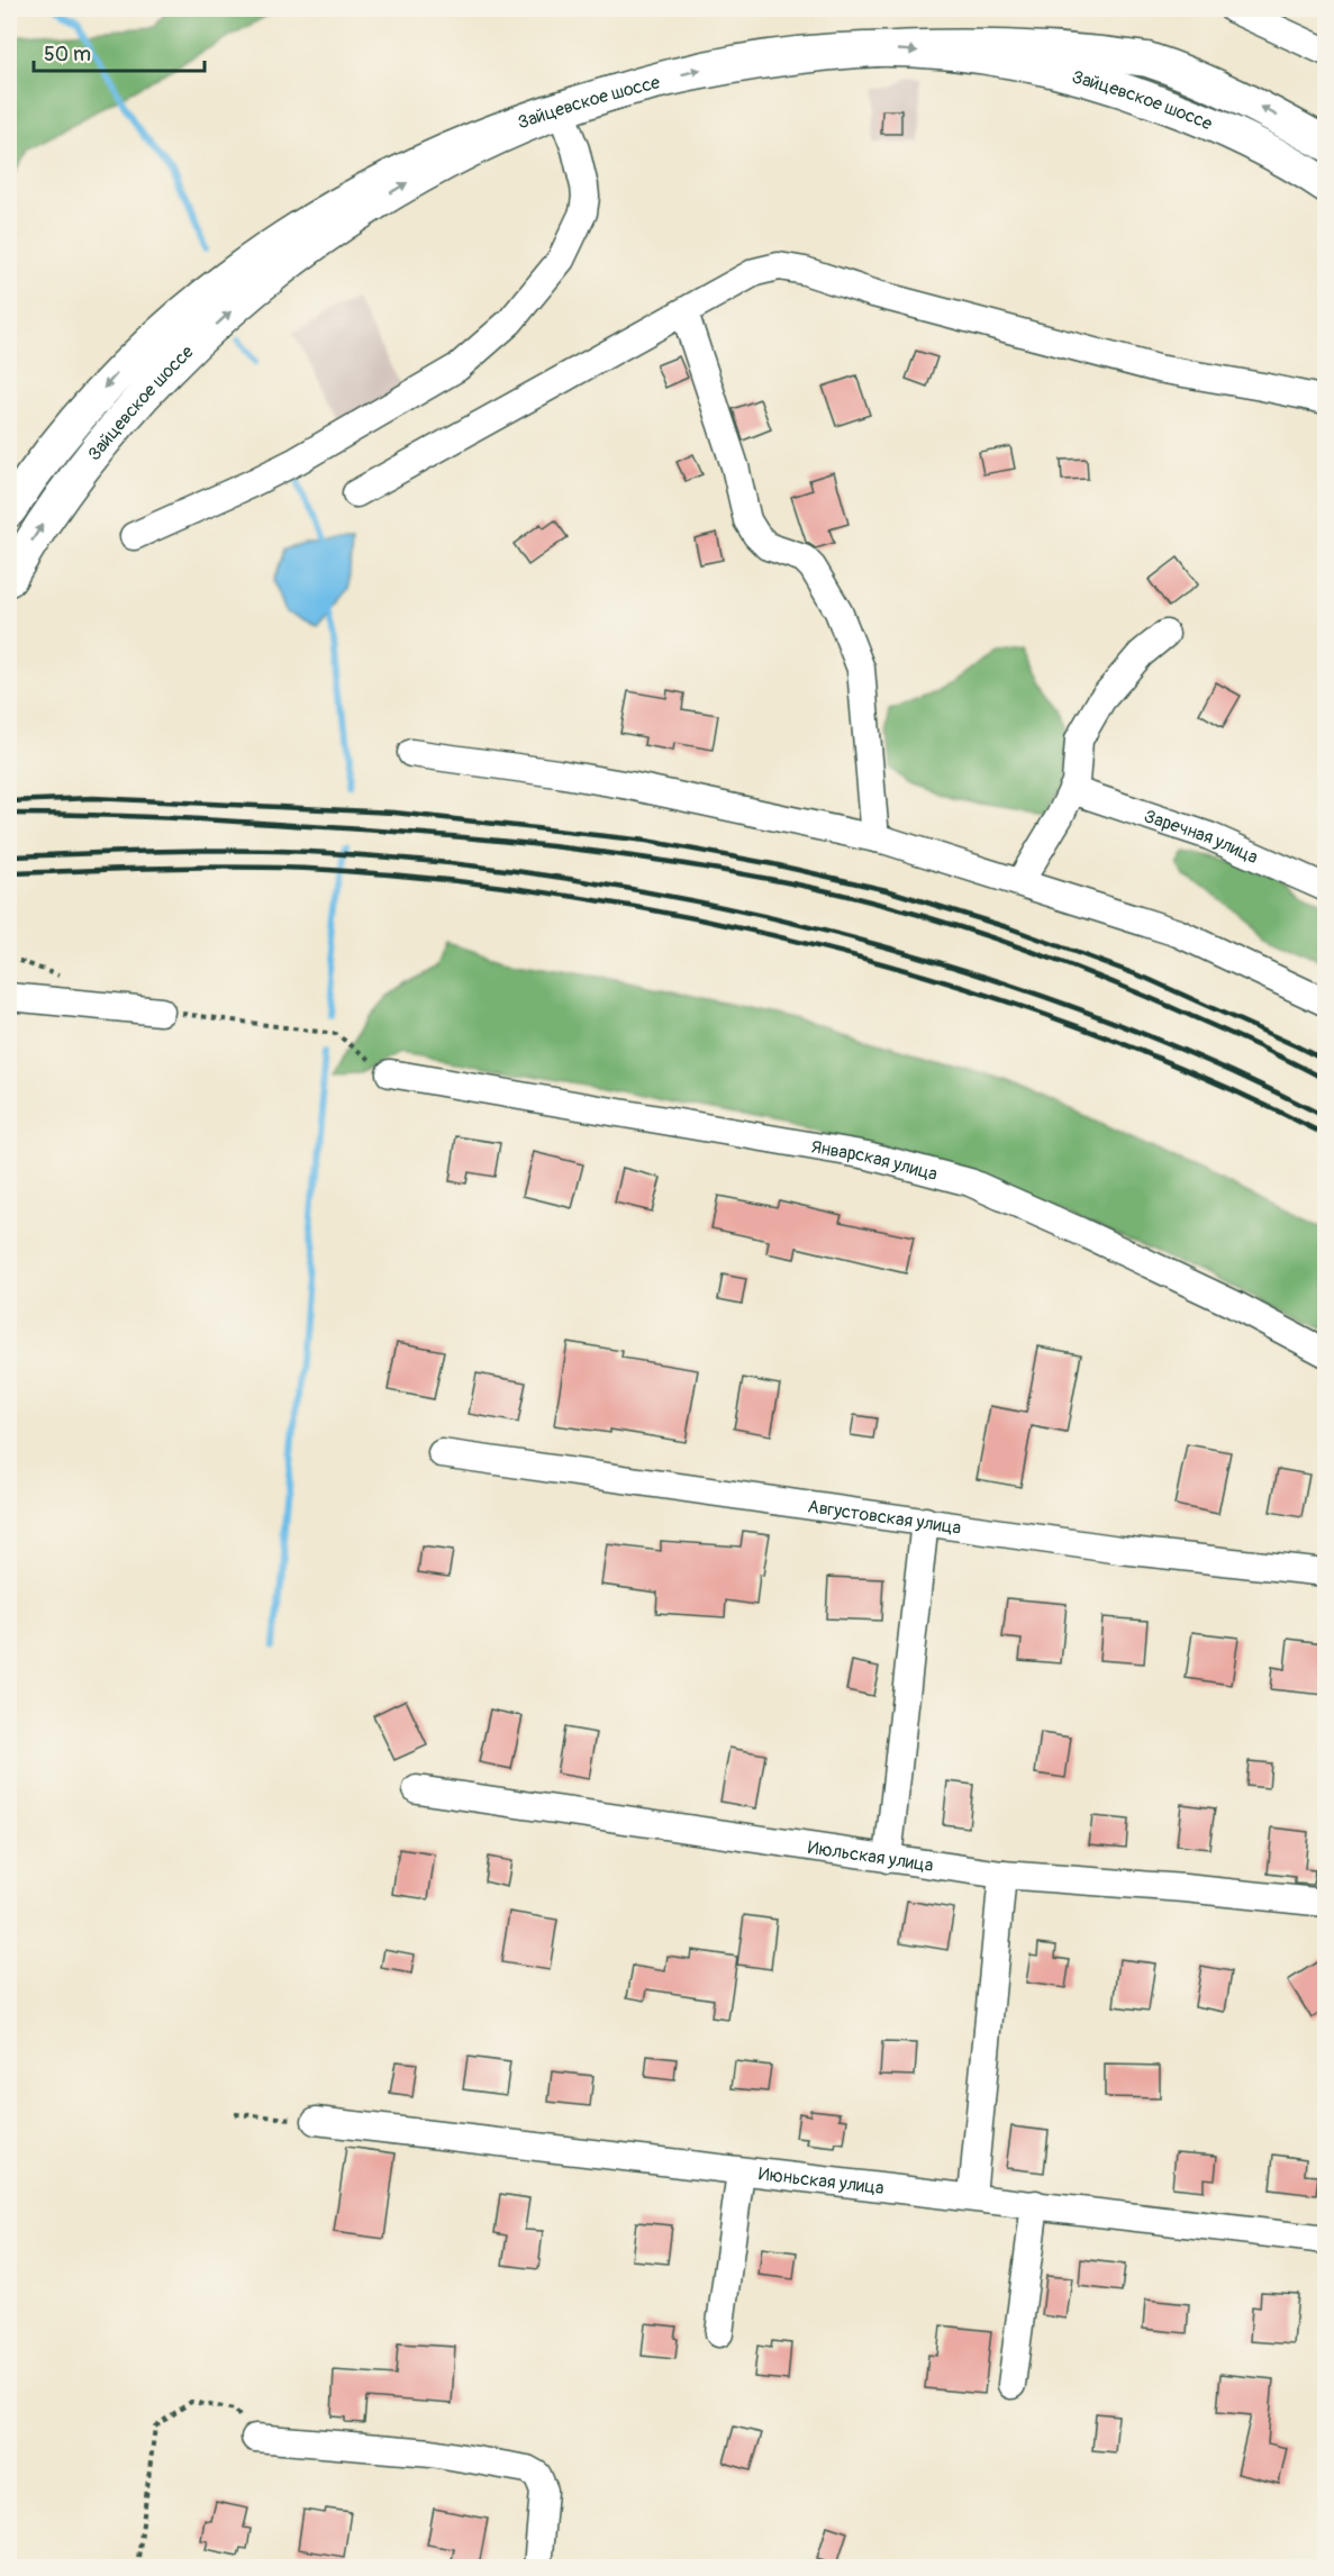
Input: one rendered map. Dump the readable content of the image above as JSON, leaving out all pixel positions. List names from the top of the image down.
{
  "streets": {
    "main road": ["Зайцевское шоссе"],
    "street": [
      "Заречная улица",
      "Январская улица",
      "Августовская улица",
      "Июльская улица",
      "Июньская улица"
    ]
  },
  "scale_bar": "50 m"
}
